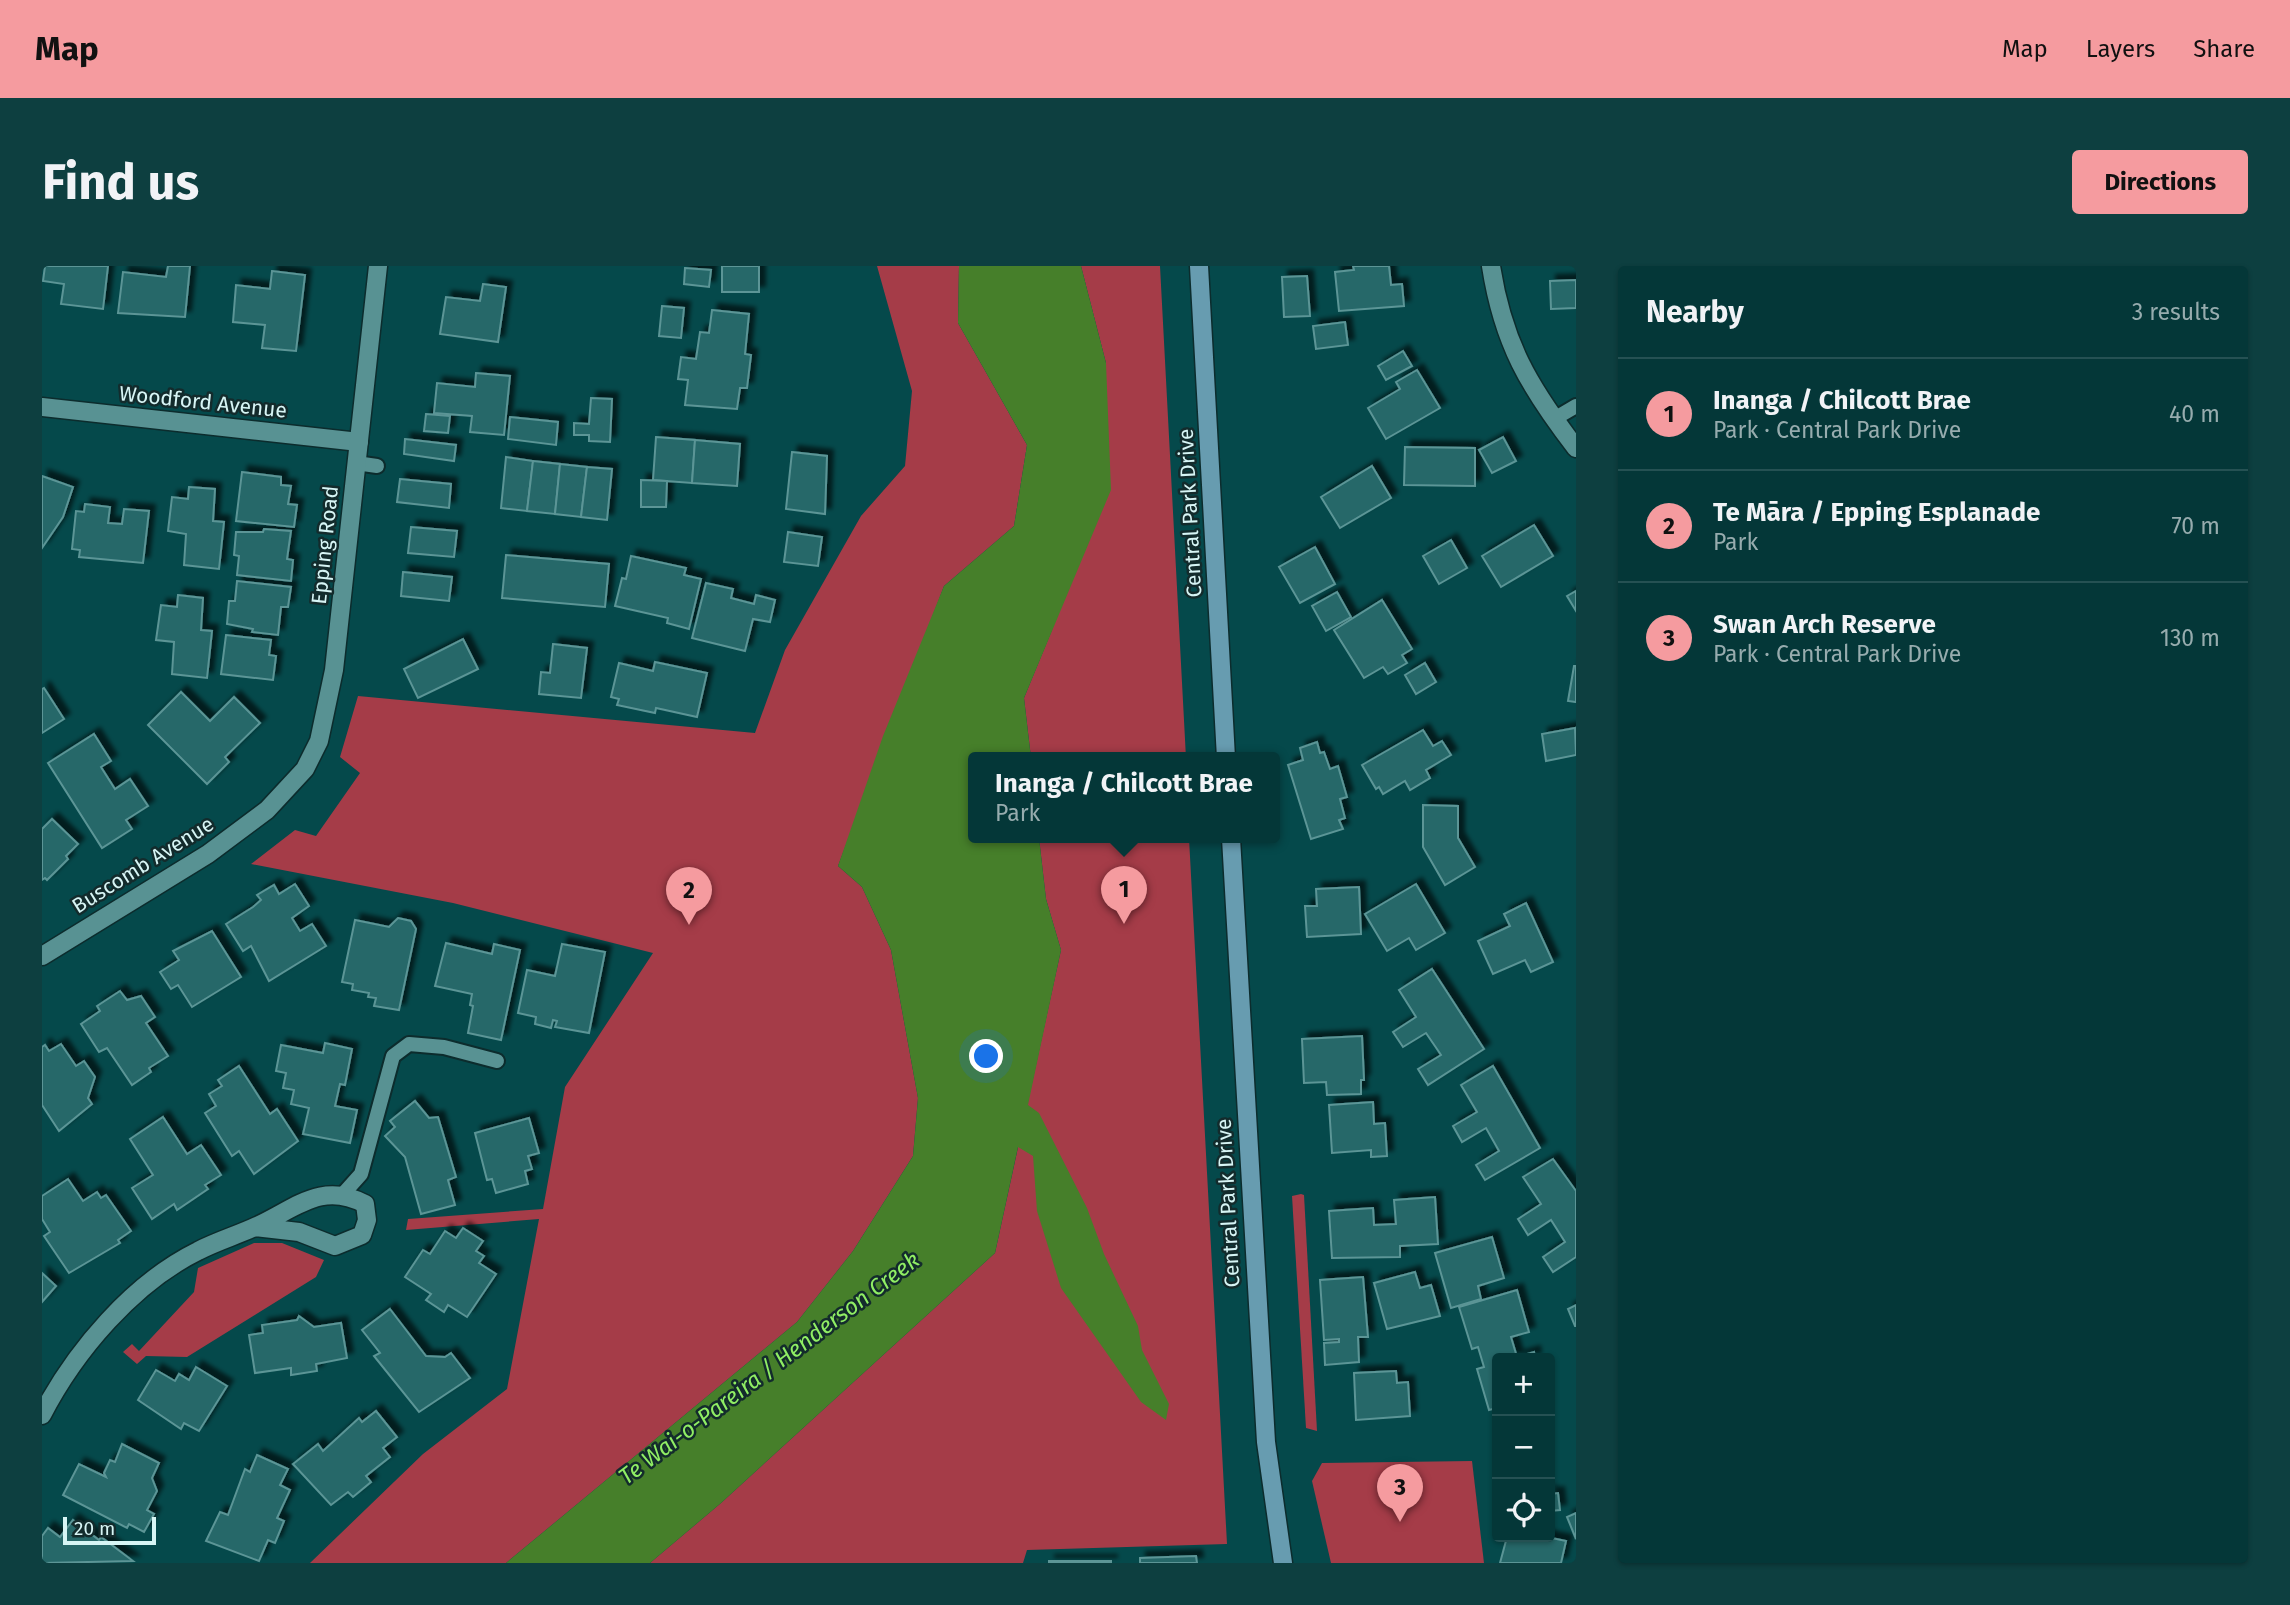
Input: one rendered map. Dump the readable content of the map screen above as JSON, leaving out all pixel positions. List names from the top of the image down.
{
  "streets": {
    "main road": ["Central Park Drive"],
    "street": ["Woodford Avenue", "Epping Road", "Buscomb Avenue"]
  },
  "crossings": [
    ["Woodford Avenue", "Epping Road"],
    ["Epping Road", "Buscomb Avenue"]
  ],
  "water": ["Te Wai-o-Pareira / Henderson Creek"],
  "scale_bar": "20 m",
  "page": {
    "header": "Map",
    "nav": ["Map", "Layers", "Share"],
    "buttons": "Directions",
    "title": "Find us",
    "heading": ["Nearby", "3 results"],
    "list": [
      {
        "mark": "1",
        "name": "Inanga / Chilcott Brae",
        "note": "Park · Central Park Drive",
        "value": "40 m"
      },
      {
        "mark": "2",
        "name": "Te Māra / Epping Esplanade",
        "note": "Park",
        "value": "70 m"
      },
      {
        "mark": "3",
        "name": "Swan Arch Reserve",
        "note": "Park · Central Park Drive",
        "value": "130 m"
      }
    ],
    "popup": ["Inanga / Chilcott Brae", "Park"],
    "pins": ["1", "2", "3"],
    "map_buttons": ["+", "−"],
    "scale": "20 m"
  }
}
